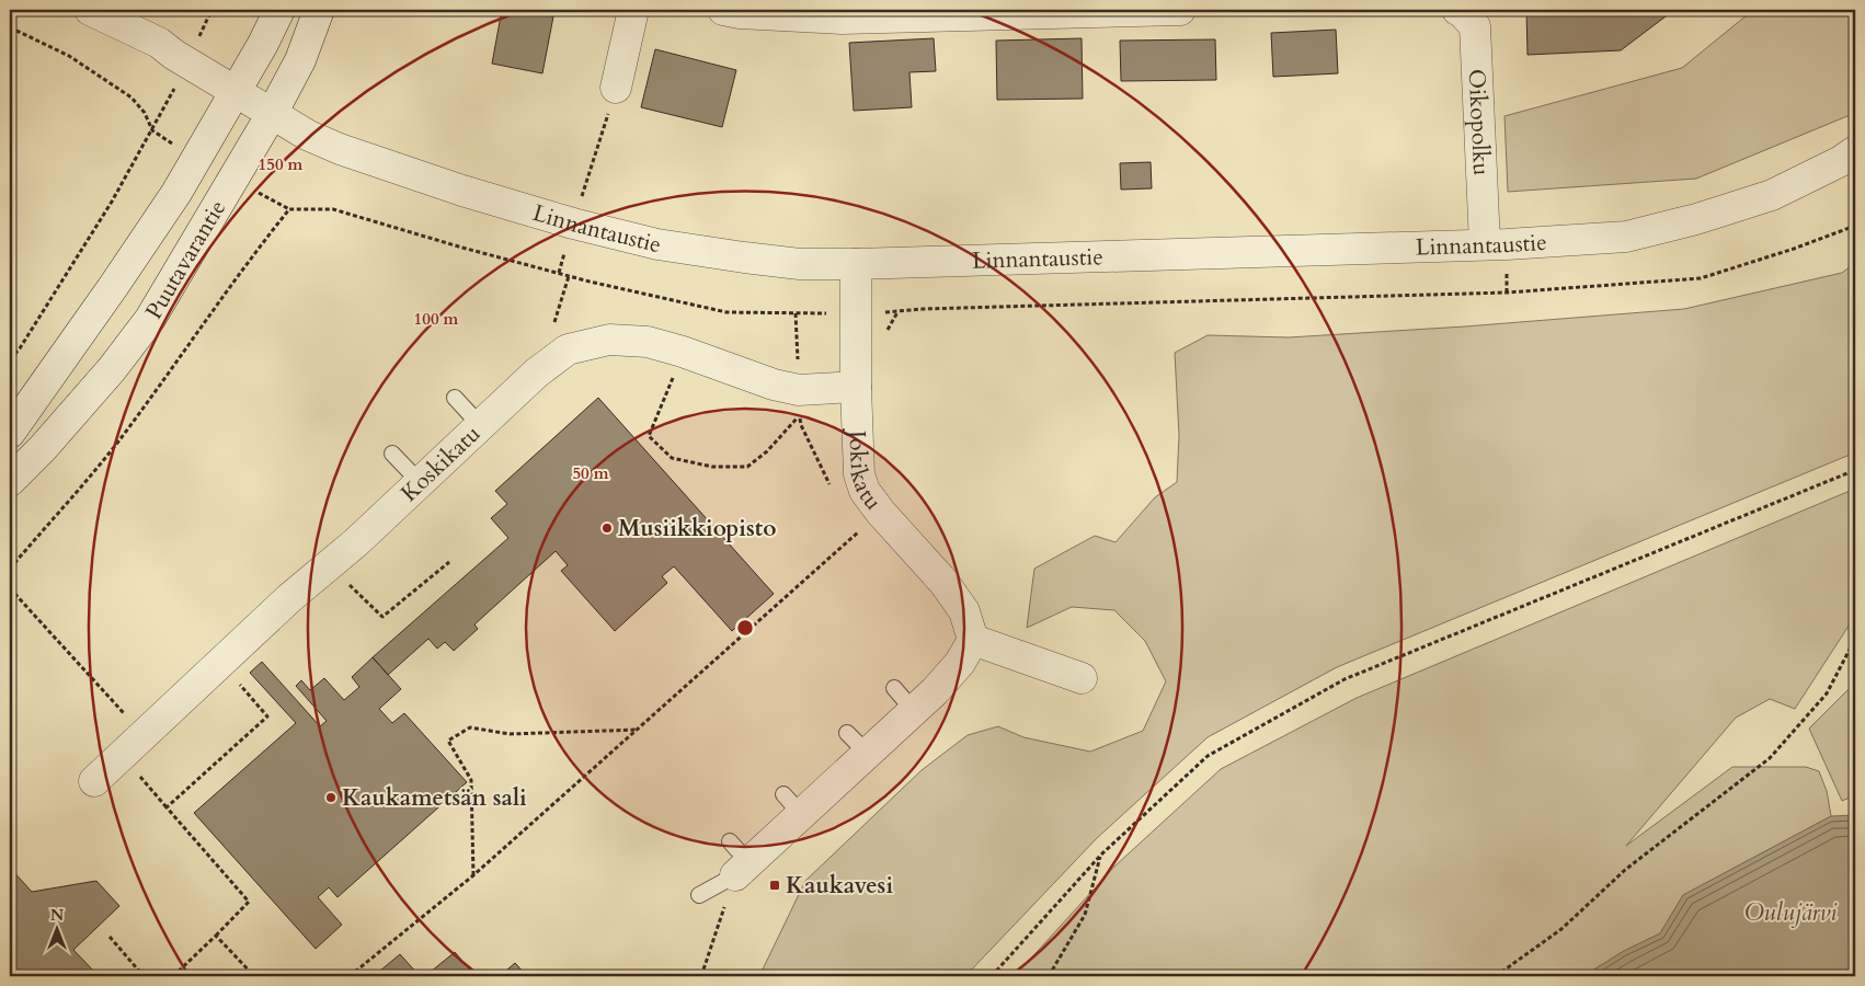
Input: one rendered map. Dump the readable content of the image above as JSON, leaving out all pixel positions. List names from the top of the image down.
{
  "streets": {
    "street": [
      "Oikopolku",
      "Linnantaustie",
      "Puutavarantie",
      "Koskikatu",
      "Jokikatu"
    ]
  },
  "crossings": [
    ["Oikopolku", "Linnantaustie"],
    ["Linnantaustie", "Puutavarantie"],
    ["Linnantaustie", "Jokikatu"],
    ["Koskikatu", "Jokikatu"]
  ],
  "water": ["Oulujärvi"],
  "places": {
    "other": ["Musiikkiopisto", "Kaukametsän sali"],
    "transit": ["Kaukavesi"]
  },
  "north": "top",
  "rings": ["150 m", "100 m", "50 m"]
}
